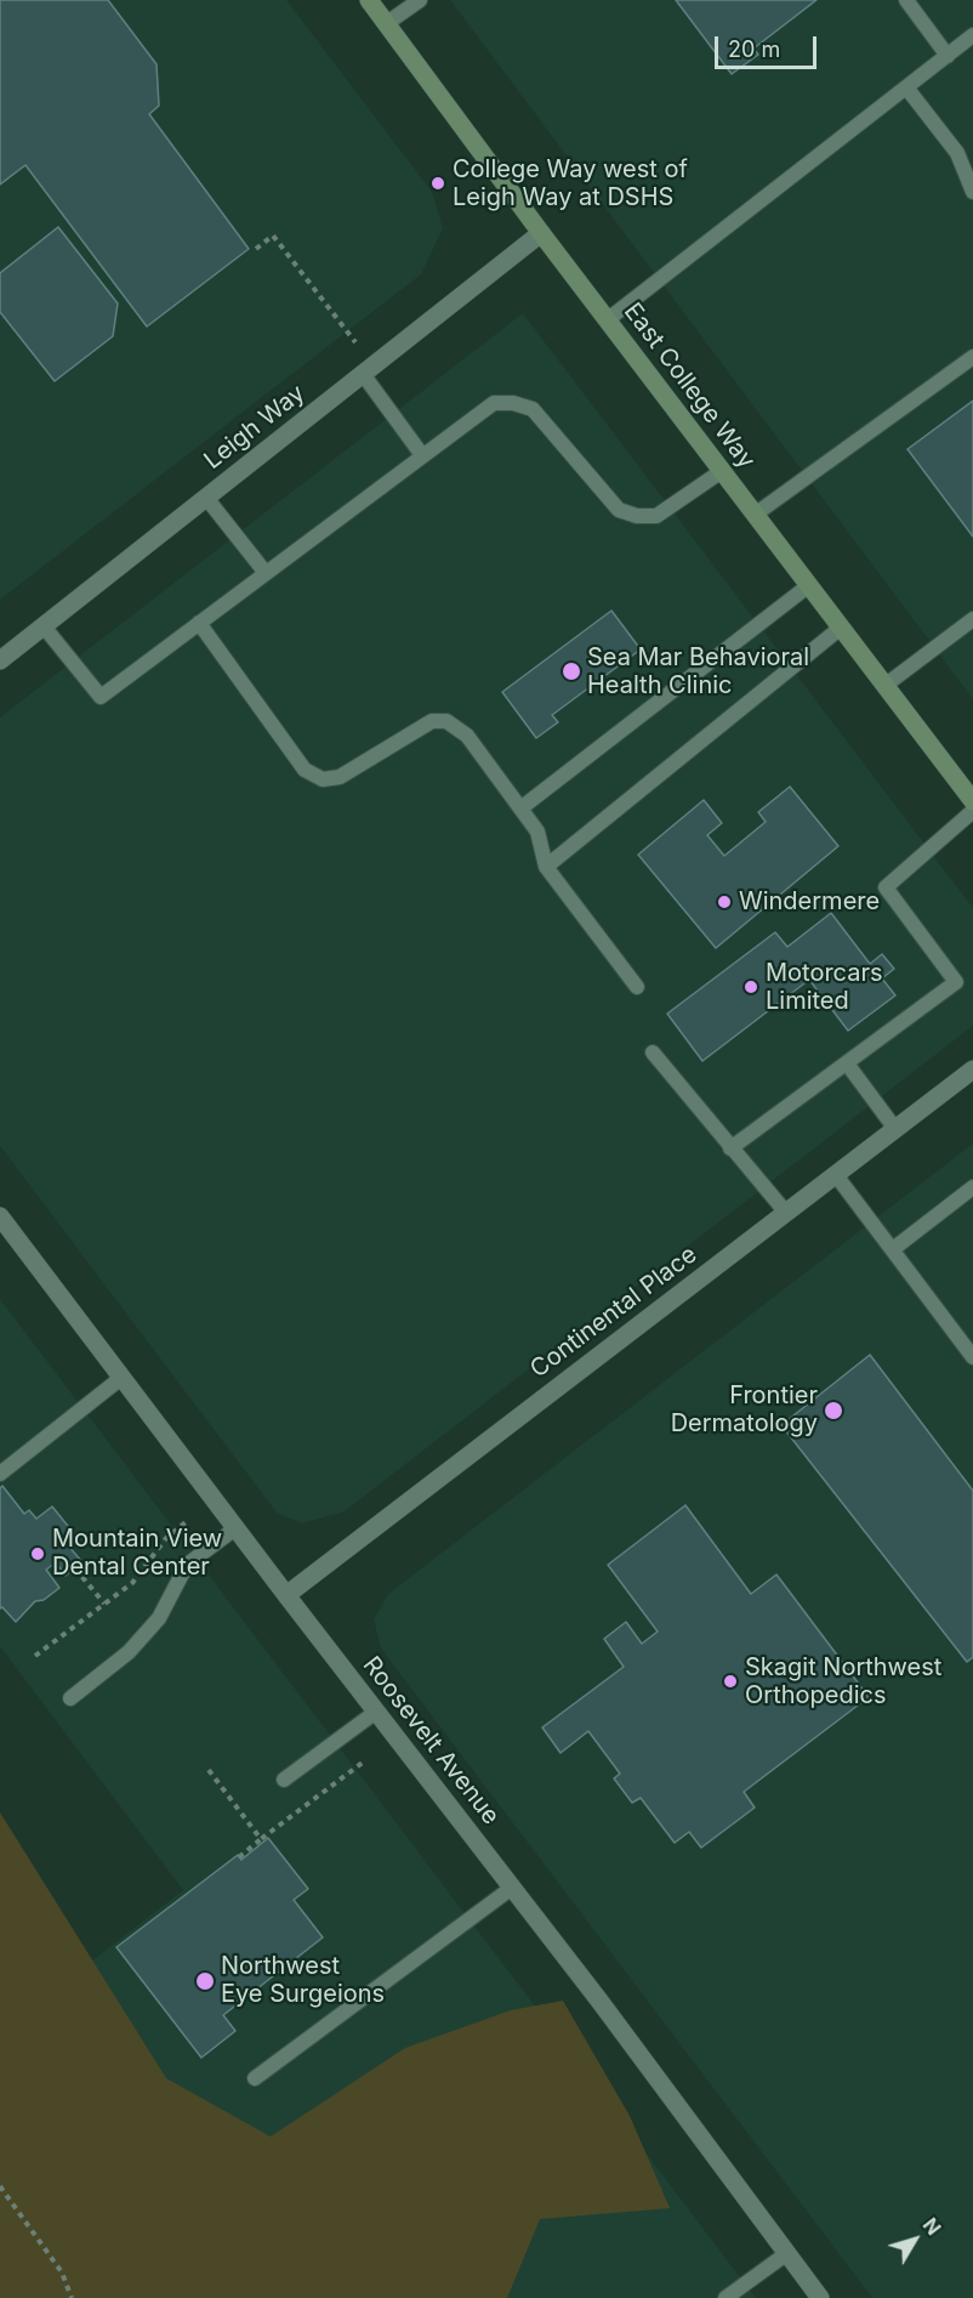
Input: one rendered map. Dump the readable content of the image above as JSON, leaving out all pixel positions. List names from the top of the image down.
{
  "streets": {
    "main road": ["East College Way"],
    "street": ["Leigh Way", "Continental Place", "Roosevelt Avenue"]
  },
  "crossings": [
    ["East College Way", "Leigh Way"],
    ["Continental Place", "Roosevelt Avenue"]
  ],
  "places": [
    "College Way west of Leigh Way at DSHS",
    "Sea Mar Behavioral Health Clinic",
    "Windermere",
    "Motorcars Limited",
    "Frontier Dermatology",
    "Mountain View Dental Center",
    "Skagit Northwest Orthopedics",
    "Northwest Eye Surgeions"
  ],
  "scale_bar": "20 m",
  "north": "top right"
}
